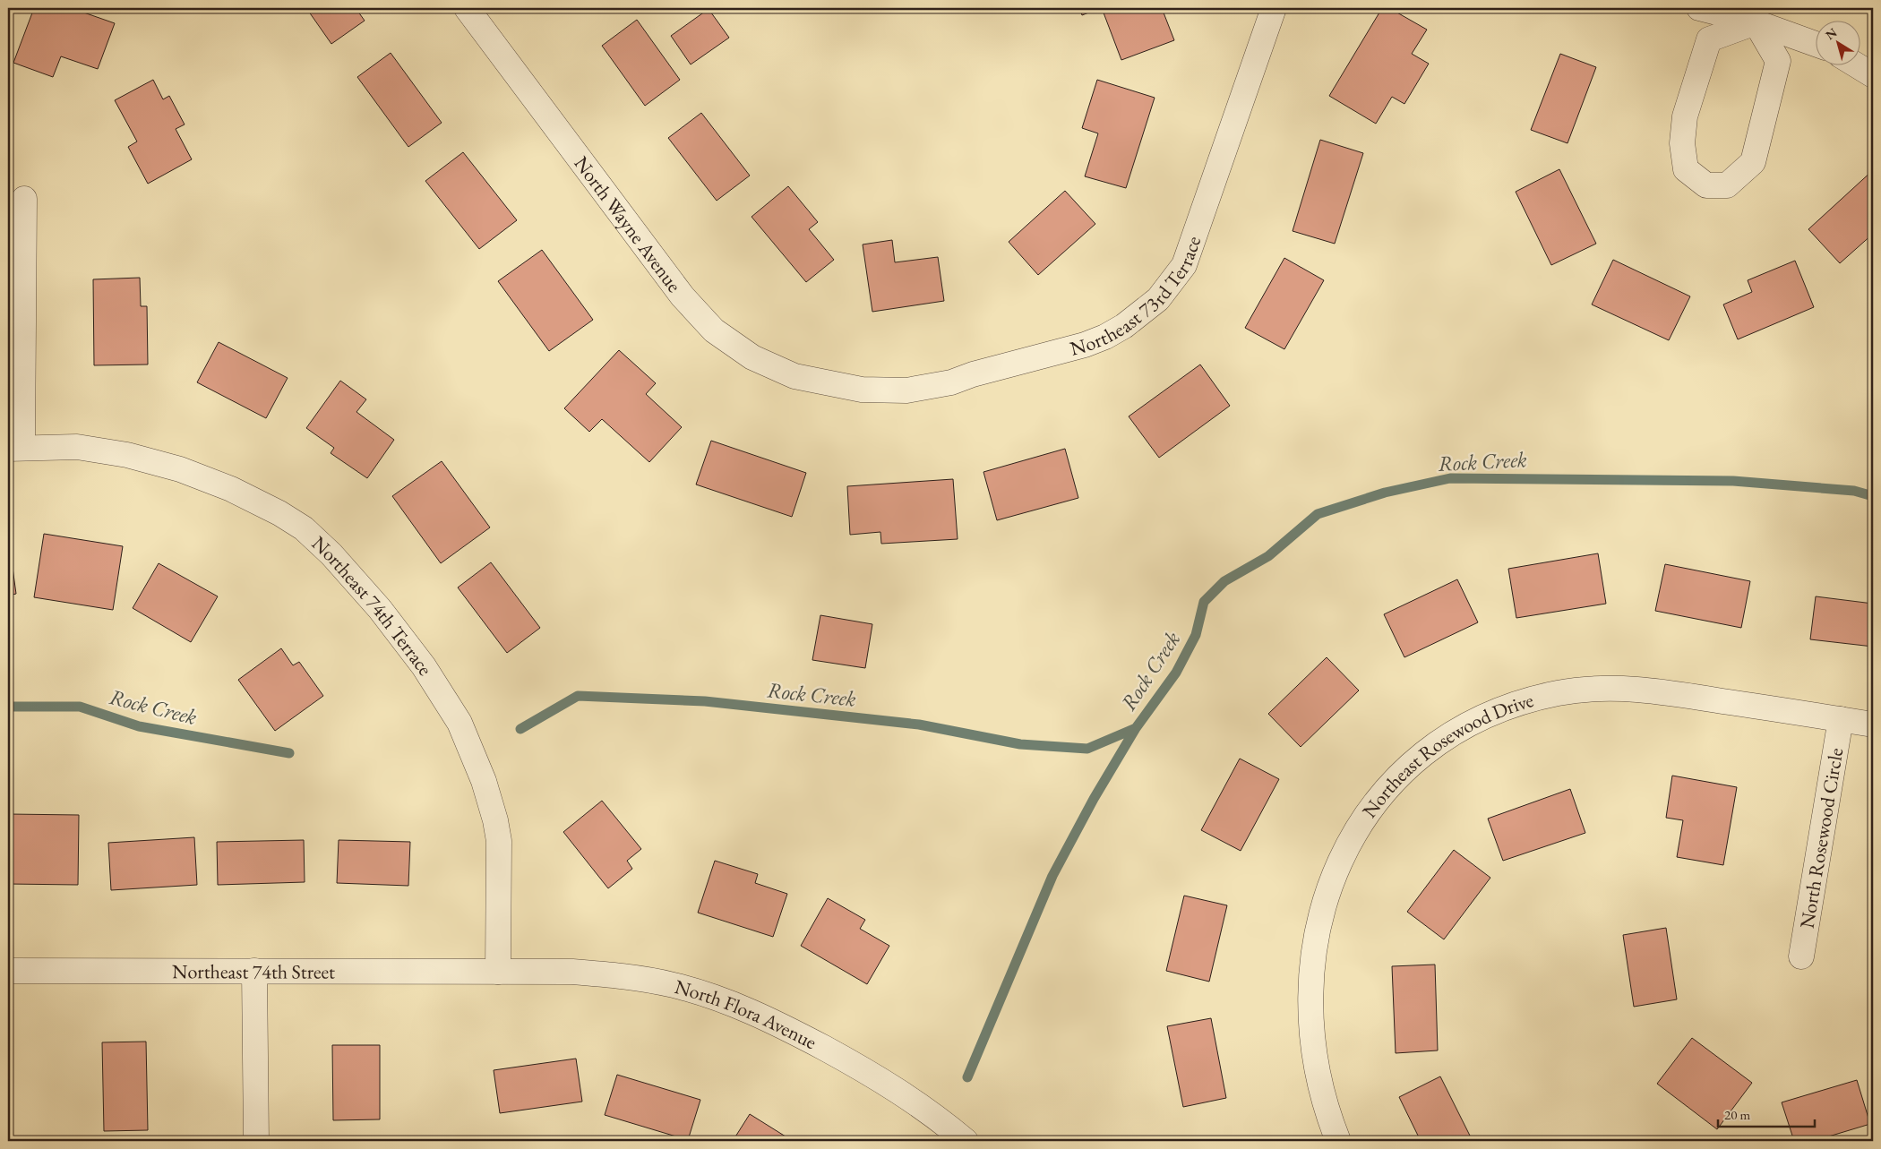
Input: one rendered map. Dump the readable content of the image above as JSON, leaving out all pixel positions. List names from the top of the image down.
{
  "streets": {
    "street": [
      "North Wayne Avenue",
      "Northeast 73rd Terrace",
      "Northeast 74th Terrace",
      "Northeast Rosewood Drive",
      "North Rosewood Circle",
      "Northeast 74th Street",
      "North Flora Avenue"
    ]
  },
  "crossings": [
    ["North Wayne Avenue", "Northeast 73rd Terrace"],
    ["Northeast 74th Terrace", "Northeast 74th Street"],
    ["Northeast 74th Terrace", "North Flora Avenue"],
    ["Northeast Rosewood Drive", "North Rosewood Circle"],
    ["Northeast 74th Street", "North Flora Avenue"]
  ],
  "water": ["Rock Creek"],
  "scale_bar": "20 m",
  "north": "top left"
}
